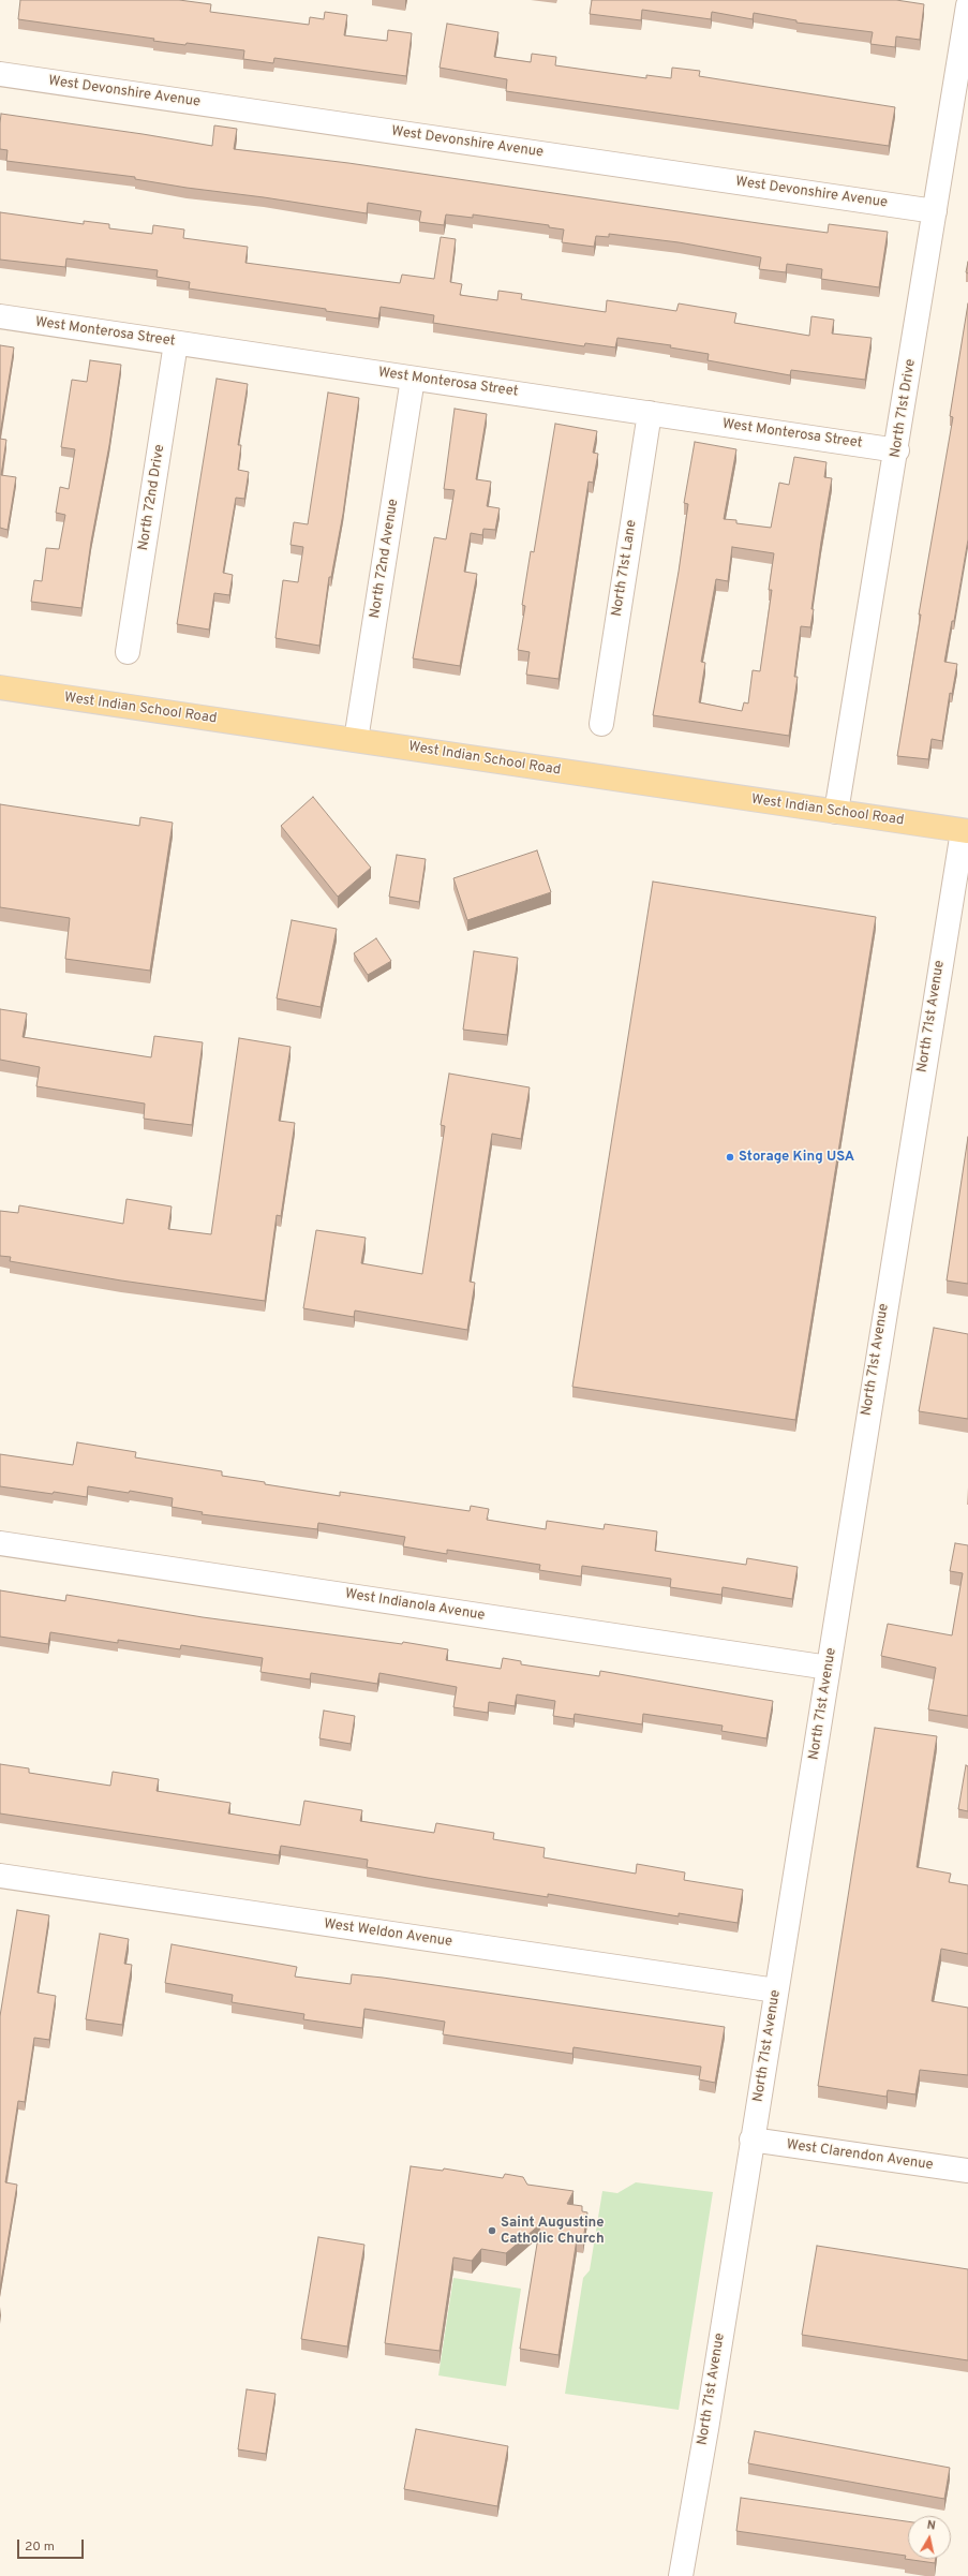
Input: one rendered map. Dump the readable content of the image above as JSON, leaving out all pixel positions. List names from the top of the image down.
{
  "streets": {
    "main road": ["West Indian School Road"],
    "street": [
      "West Devonshire Avenue",
      "West Monterosa Street",
      "North 71st Drive",
      "North 72nd Drive",
      "North 72nd Avenue",
      "North 71st Lane",
      "North 71st Avenue",
      "West Indianola Avenue",
      "West Weldon Avenue",
      "West Clarendon Avenue"
    ]
  },
  "crossings": [
    ["West Devonshire Avenue", "North 71st Drive"],
    ["West Monterosa Street", "North 71st Drive"],
    ["West Monterosa Street", "North 72nd Drive"],
    ["West Monterosa Street", "North 72nd Avenue"],
    ["West Monterosa Street", "North 71st Lane"],
    ["North 71st Drive", "West Indian School Road"],
    ["North 72nd Avenue", "West Indian School Road"],
    ["West Indian School Road", "North 71st Avenue"],
    ["North 71st Avenue", "West Indianola Avenue"],
    ["North 71st Avenue", "West Weldon Avenue"],
    ["North 71st Avenue", "West Clarendon Avenue"]
  ],
  "places": ["Storage King USA", "Saint Augustine Catholic Church"],
  "scale_bar": "20 m",
  "north": "top"
}
